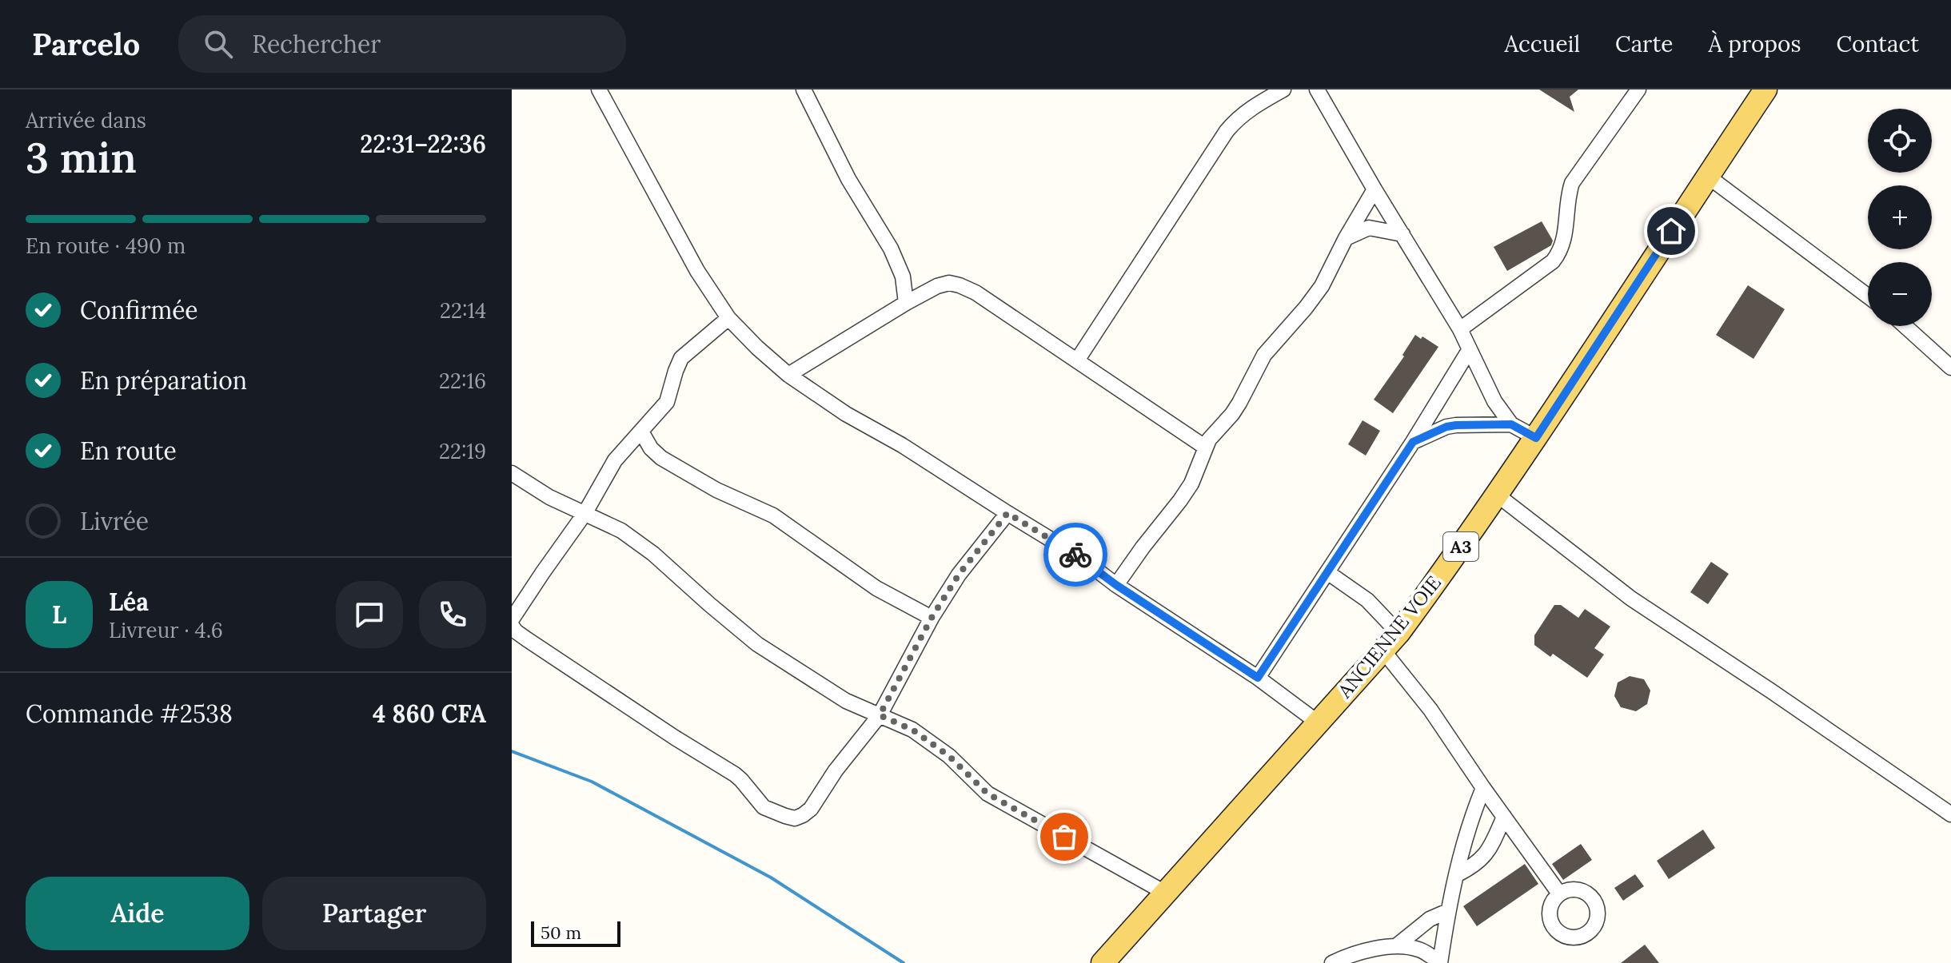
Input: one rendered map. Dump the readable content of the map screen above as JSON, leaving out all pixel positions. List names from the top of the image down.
{
  "streets": {
    "main road": ["A3", "ANCIENNE VOIE"]
  },
  "scale_bar": "50 m",
  "page": {
    "header": "Parcelo",
    "search": "Rechercher",
    "nav": [
      "Accueil",
      "Carte",
      "À propos",
      "Contact"
    ],
    "heading": ["3 min", "Arrivée dans", "22:31–22:36"],
    "panel": [
      "Léa",
      "Livreur · 4.6",
      "Commande #2538",
      "4 860 CFA"
    ],
    "map_buttons": ["+", "−"],
    "bar": "En route · 490 m",
    "list": [
      ["Confirmée", "22:14"],
      ["En préparation", "22:16"],
      ["En route", "22:19"],
      "Livrée"
    ],
    "round": "L",
    "buttons": ["Aide", "Partager"],
    "scale": "50 m"
  }
}
